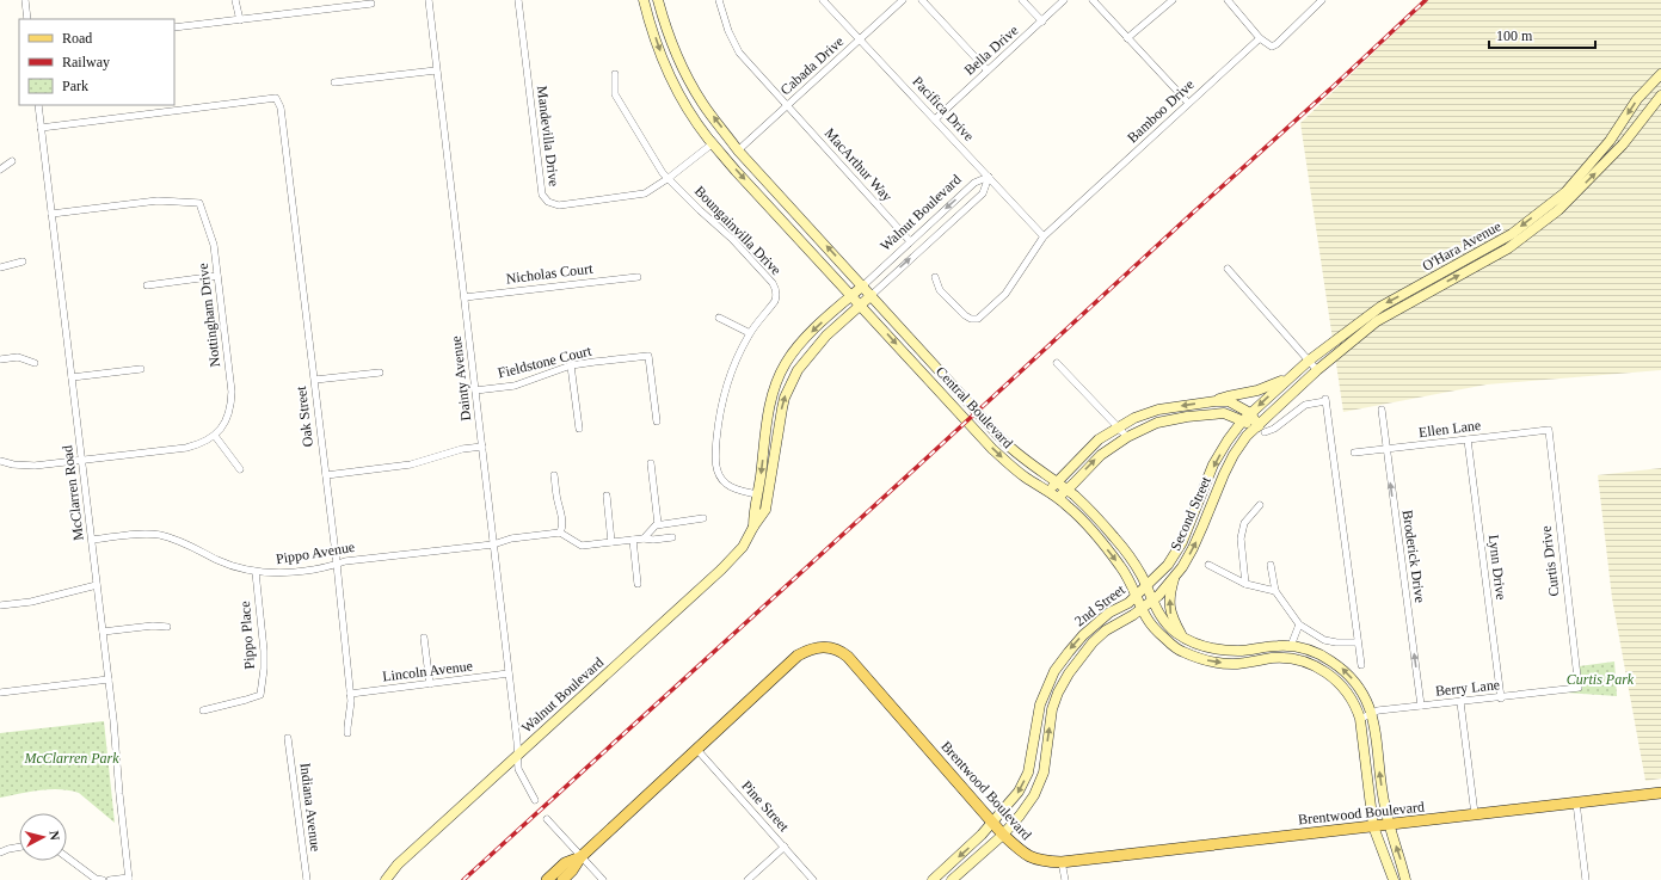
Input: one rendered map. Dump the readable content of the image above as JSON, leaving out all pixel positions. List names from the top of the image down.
{
  "streets": {
    "main road": ["Brentwood Boulevard"],
    "street": [
      "Bella Drive",
      "Cabada Drive",
      "Pacifica Drive",
      "Bamboo Drive",
      "Mandevilla Drive",
      "MacArthur Way",
      "Walnut Boulevard",
      "Boungainvilla Drive",
      "O'Hara Avenue",
      "Nicholas Court",
      "Nottingham Drive",
      "Fieldstone Court",
      "Dainty Avenue",
      "Central Boulevard",
      "Oak Street",
      "Ellen Lane",
      "McClarren Road",
      "Second Street",
      "Pippo Avenue",
      "Broderick Drive",
      "Curtis Drive",
      "Lynn Drive",
      "2nd Street",
      "Pippo Place",
      "Lincoln Avenue",
      "Berry Lane",
      "Pine Street",
      "Indiana Avenue"
    ]
  },
  "crossings": [
    ["Bella Drive", "Pacifica Drive"],
    ["Cabada Drive", "Pacifica Drive"],
    ["Cabada Drive", "MacArthur Way"],
    ["Cabada Drive", "Central Boulevard"],
    ["Pacifica Drive", "Bamboo Drive"],
    ["Pacifica Drive", "Walnut Boulevard"],
    ["Mandevilla Drive", "Boungainvilla Drive"],
    ["Mandevilla Drive", "Central Boulevard"],
    ["MacArthur Way", "Walnut Boulevard"],
    ["Walnut Boulevard", "Boungainvilla Drive"],
    ["Walnut Boulevard", "Dainty Avenue"],
    ["Walnut Boulevard", "Central Boulevard"],
    ["O'Hara Avenue", "Second Street"],
    ["O'Hara Avenue", "2nd Street"],
    ["Nicholas Court", "Dainty Avenue"],
    ["Nottingham Drive", "McClarren Road"],
    ["Fieldstone Court", "Dainty Avenue"],
    ["Dainty Avenue", "Pippo Avenue"],
    ["Dainty Avenue", "Lincoln Avenue"],
    ["Central Boulevard", "Second Street"],
    ["Central Boulevard", "2nd Street"],
    ["Central Boulevard", "Berry Lane"],
    ["Central Boulevard", "Brentwood Boulevard"],
    ["Oak Street", "McClarren Road"],
    ["Oak Street", "Pippo Avenue"],
    ["Oak Street", "Lincoln Avenue"],
    ["Ellen Lane", "Broderick Drive"],
    ["Ellen Lane", "Curtis Drive"],
    ["Ellen Lane", "Lynn Drive"],
    ["McClarren Road", "Pippo Avenue"],
    ["Second Street", "2nd Street"],
    ["Pippo Avenue", "Pippo Place"],
    ["Broderick Drive", "Berry Lane"],
    ["Curtis Drive", "Berry Lane"],
    ["Lynn Drive", "Berry Lane"],
    ["2nd Street", "Brentwood Boulevard"],
    ["Brentwood Boulevard", "Pine Street"]
  ],
  "one_way": ["Second Street", "Broderick Drive"],
  "parks": ["Curtis Park", "McClarren Park"],
  "legend": ["Road", "Railway", "Park"],
  "scale_bar": "100 m",
  "north": "right"
}
